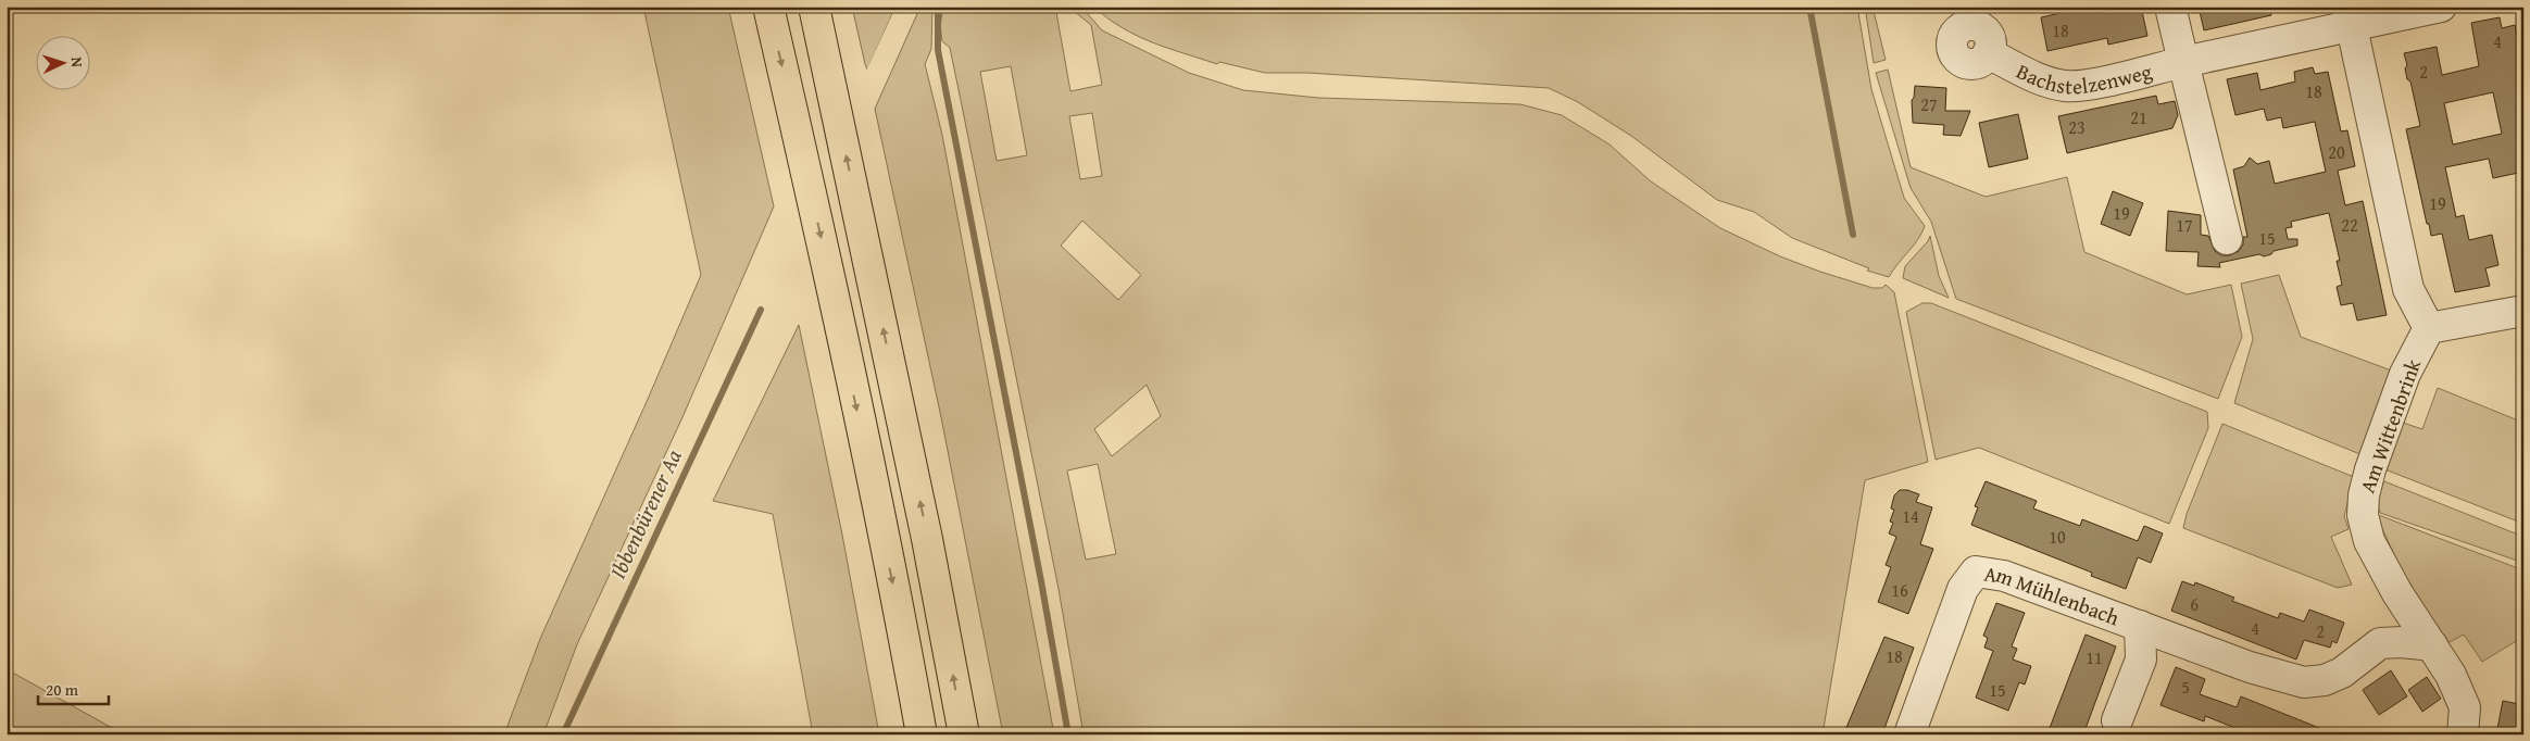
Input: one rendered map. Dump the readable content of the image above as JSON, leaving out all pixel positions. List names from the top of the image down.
{
  "streets": {
    "street": ["Bachstelzenweg", "Am Wittenbrink", "Am Mühlenbach"]
  },
  "crossings": [
    ["Am Wittenbrink", "Am Mühlenbach"]
  ],
  "water": ["Ibbenbürener Aa"],
  "house_numbers": [
    "18",
    "4",
    "2",
    "18",
    "27",
    "21",
    "23",
    "20",
    "19",
    "19",
    "17",
    "22",
    "15",
    "14",
    "10",
    "16",
    "6",
    "4",
    "2",
    "18",
    "11",
    "5",
    "15"
  ],
  "scale_bar": "20 m",
  "north": "right"
}
